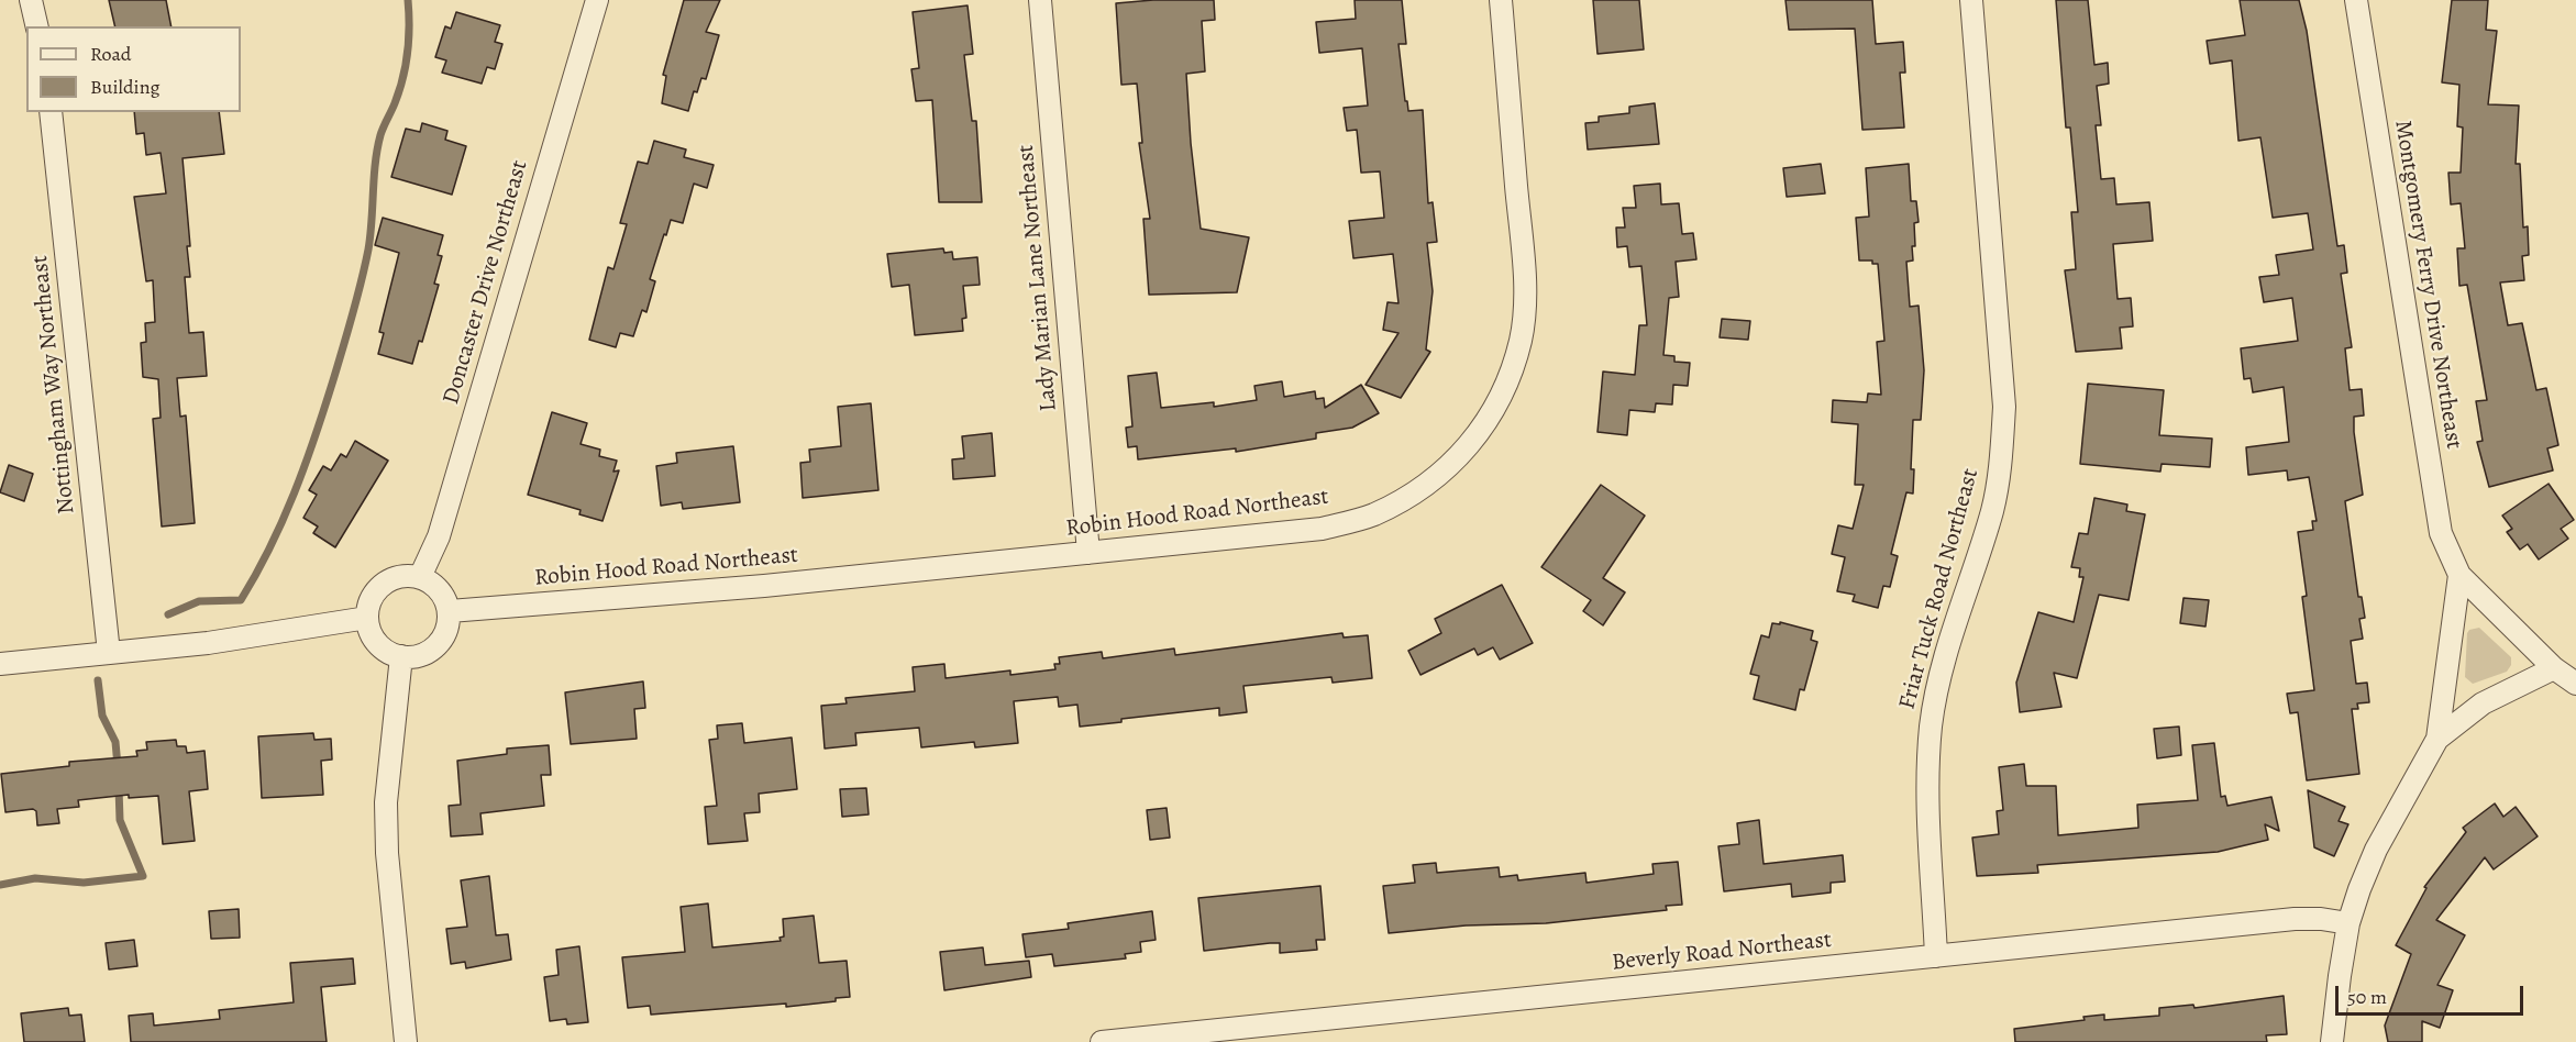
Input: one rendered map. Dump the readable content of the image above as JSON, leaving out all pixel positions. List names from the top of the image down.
{
  "streets": {
    "street": [
      "Lady Marian Lane Northeast",
      "Doncaster Drive Northeast",
      "Montgomery Ferry Drive Northeast",
      "Nottingham Way Northeast",
      "Robin Hood Road Northeast",
      "Friar Tuck Road Northeast",
      "Beverly Road Northeast"
    ]
  },
  "crossings": [
    ["Lady Marian Lane Northeast", "Robin Hood Road Northeast"],
    ["Doncaster Drive Northeast", "Robin Hood Road Northeast"],
    ["Friar Tuck Road Northeast", "Beverly Road Northeast"]
  ],
  "legend": ["Road", "Building"],
  "scale_bar": "50 m"
}
